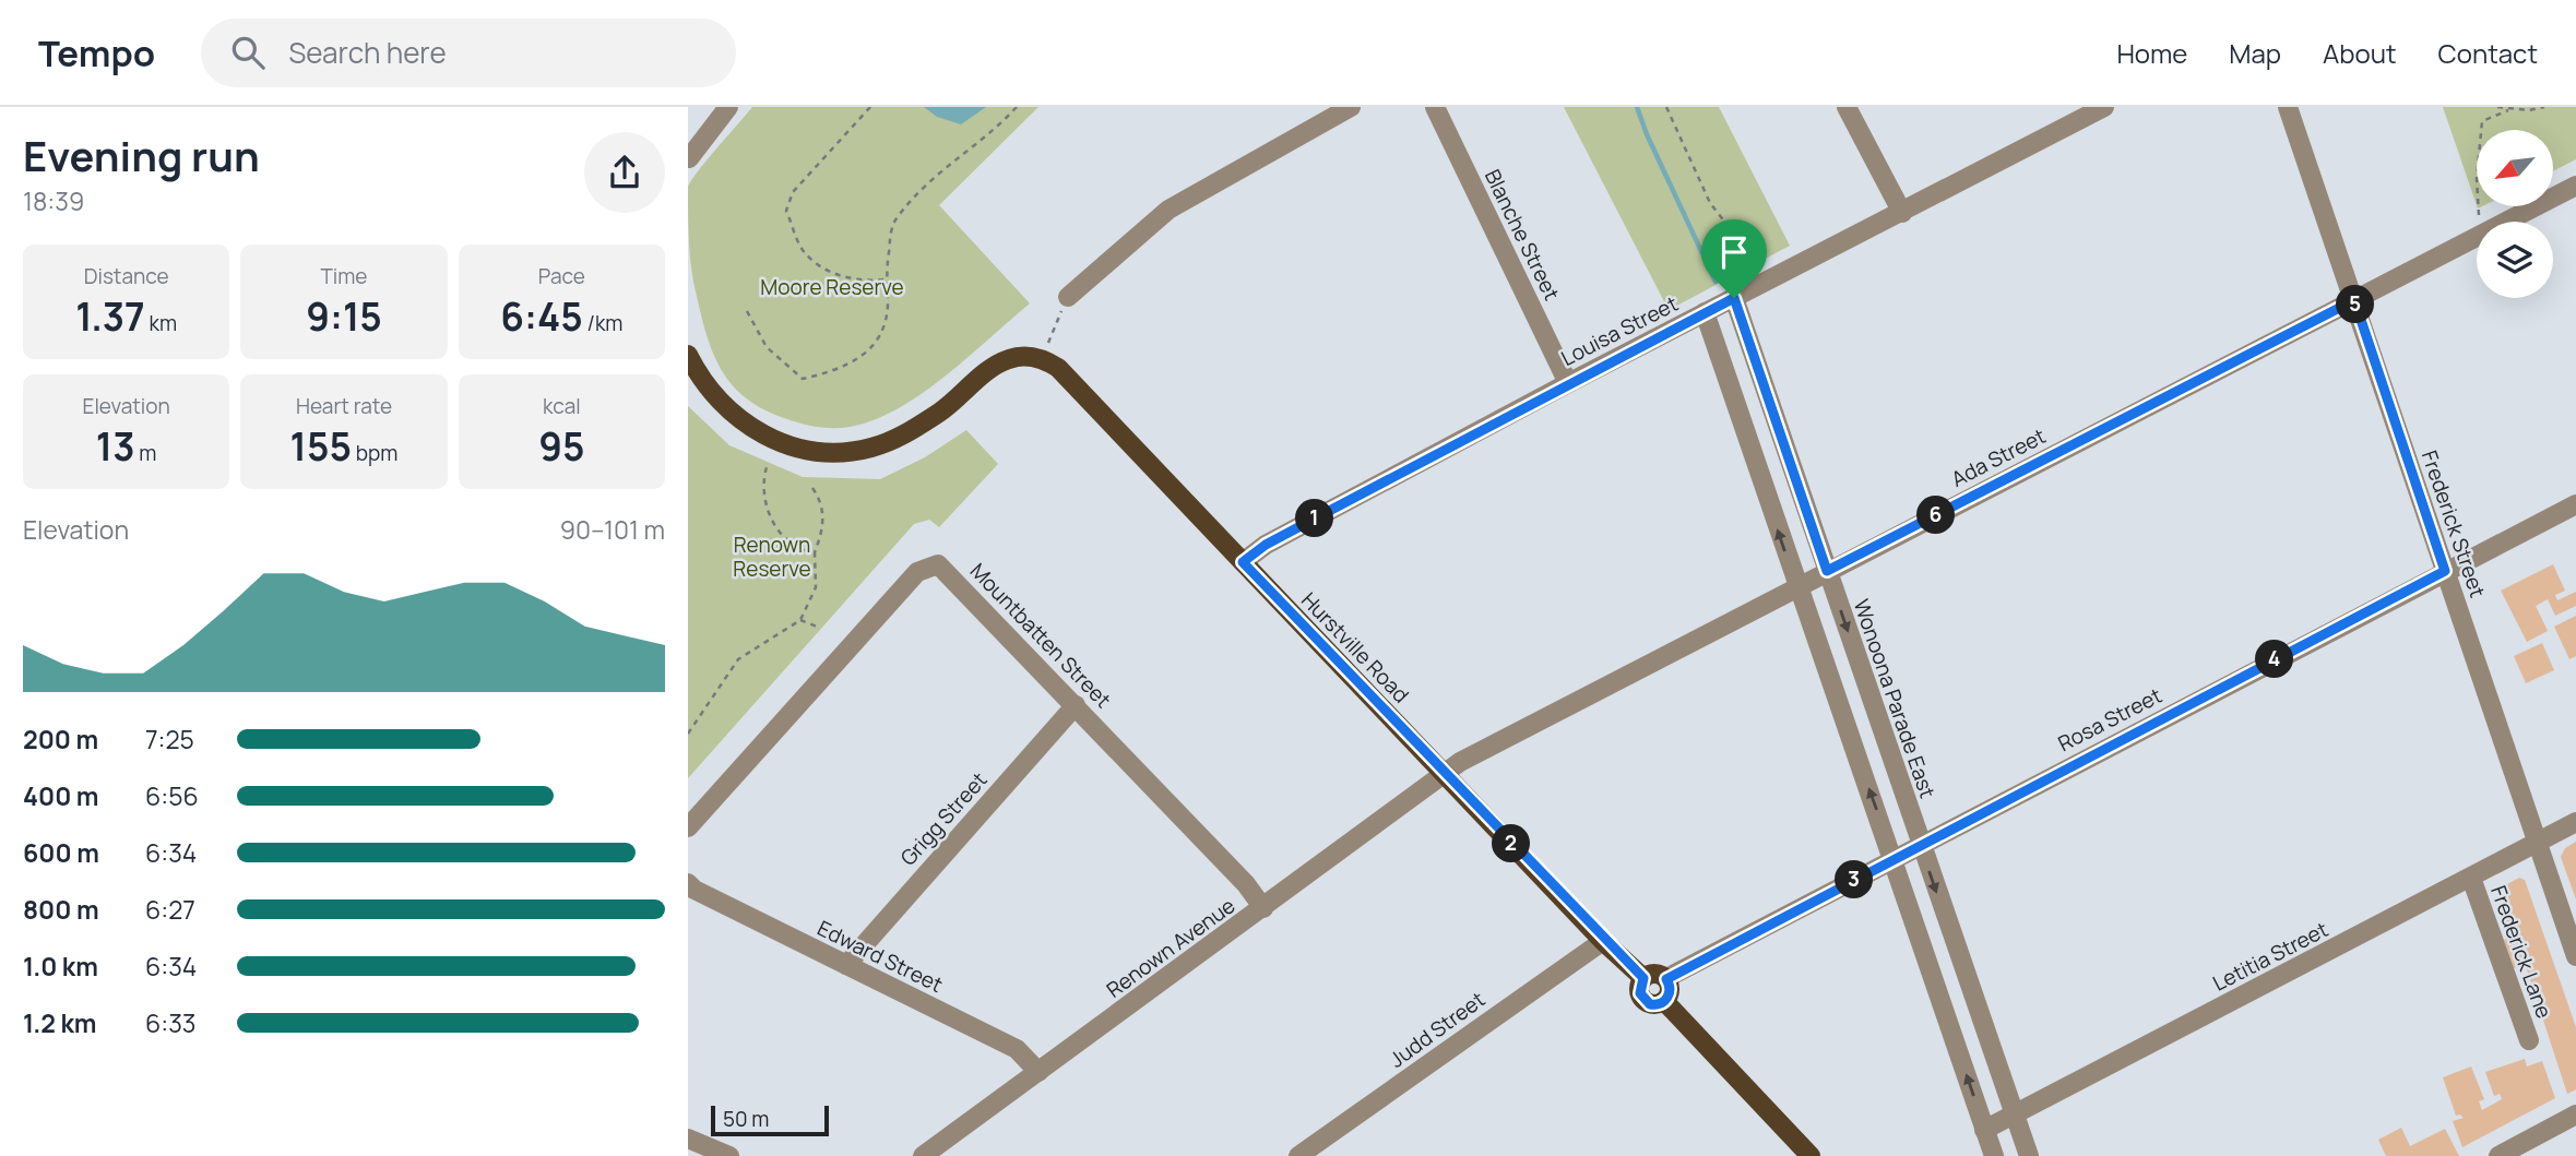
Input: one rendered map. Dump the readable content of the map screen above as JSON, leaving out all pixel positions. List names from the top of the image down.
{
  "streets": {
    "main road": ["Hurstville Road"],
    "street": [
      "Blanche Street",
      "Louisa Street",
      "Ada Street",
      "Frederick Street",
      "Mountbatten Street",
      "Wonoona Parade East",
      "Rosa Street",
      "Grigg Street",
      "Renown Avenue",
      "Frederick Lane",
      "Edward Street",
      "Letitia Street",
      "Judd Street"
    ]
  },
  "crossings": [
    ["Blanche Street", "Louisa Street"],
    ["Louisa Street", "Hurstville Road"],
    ["Louisa Street", "Wonoona Parade East"],
    ["Ada Street", "Frederick Street"],
    ["Ada Street", "Hurstville Road"],
    ["Ada Street", "Wonoona Parade East"],
    ["Ada Street", "Renown Avenue"],
    ["Frederick Street", "Rosa Street"],
    ["Frederick Street", "Letitia Street"],
    ["Mountbatten Street", "Grigg Street"],
    ["Mountbatten Street", "Renown Avenue"],
    ["Hurstville Road", "Rosa Street"],
    ["Hurstville Road", "Renown Avenue"],
    ["Hurstville Road", "Judd Street"],
    ["Wonoona Parade East", "Rosa Street"],
    ["Wonoona Parade East", "Letitia Street"],
    ["Grigg Street", "Edward Street"],
    ["Renown Avenue", "Edward Street"],
    ["Frederick Lane", "Letitia Street"]
  ],
  "parks": ["Moore Reserve", "Renown Reserve"],
  "scale_bar": "50 m",
  "north": "bottom left",
  "page": {
    "header": "Tempo",
    "search": "Search here",
    "nav": [
      "Home",
      "Map",
      "About",
      "Contact"
    ],
    "heading": ["Evening run", "18:39"],
    "stats": [
      ["Distance", "1.37 km"],
      ["Time", "9:15"],
      ["Pace", "6:45 /km"],
      ["Elevation", "13 m"],
      ["Heart rate", "155 bpm"],
      ["kcal", "95"]
    ],
    "pins": [
      "5",
      "6",
      "1",
      "4",
      "2",
      "3"
    ],
    "chart": ["Elevation", "90–101 m"],
    "list": [
      {
        "name": "200 m",
        "note": "7:25"
      },
      {
        "name": "400 m",
        "note": "6:56"
      },
      {
        "name": "600 m",
        "note": "6:34"
      },
      {
        "name": "800 m",
        "note": "6:27"
      },
      {
        "name": "1.0 km",
        "note": "6:34"
      },
      {
        "name": "1.2 km",
        "note": "6:33"
      }
    ],
    "scale": "50 m"
  }
}
